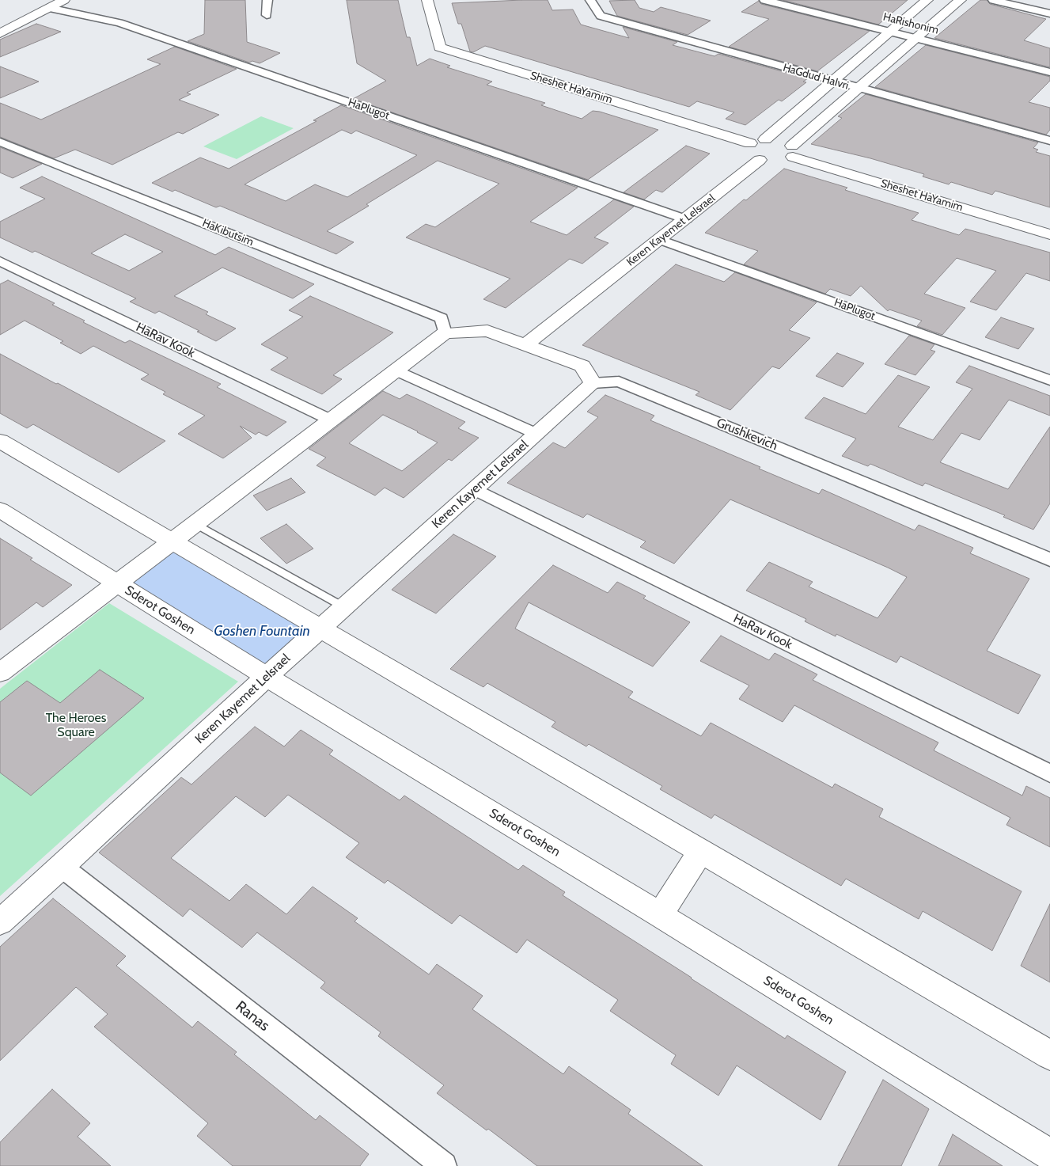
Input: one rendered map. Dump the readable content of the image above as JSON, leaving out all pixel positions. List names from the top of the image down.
{
  "streets": {
    "street": [
      "HaRishonim",
      "HaGdud HaIvri",
      "Sheshet HaYamim",
      "HaPlugot",
      "Keren Kayemet LeIsrael",
      "HaKibutsim",
      "HaRav Kook",
      "Grushkevich",
      "Sderot Goshen",
      "Ranas"
    ]
  },
  "crossings": [
    ["HaRishonim", "Keren Kayemet LeIsrael"],
    ["HaGdud HaIvri", "Keren Kayemet LeIsrael"],
    ["Sheshet HaYamim", "Keren Kayemet LeIsrael"],
    ["HaPlugot", "Keren Kayemet LeIsrael"],
    ["Keren Kayemet LeIsrael", "HaRav Kook"],
    ["Keren Kayemet LeIsrael", "Grushkevich"],
    ["Keren Kayemet LeIsrael", "Sderot Goshen"],
    ["Keren Kayemet LeIsrael", "Ranas"]
  ],
  "water": ["Goshen Fountain"],
  "parks": ["The Heroes Square"]
}
